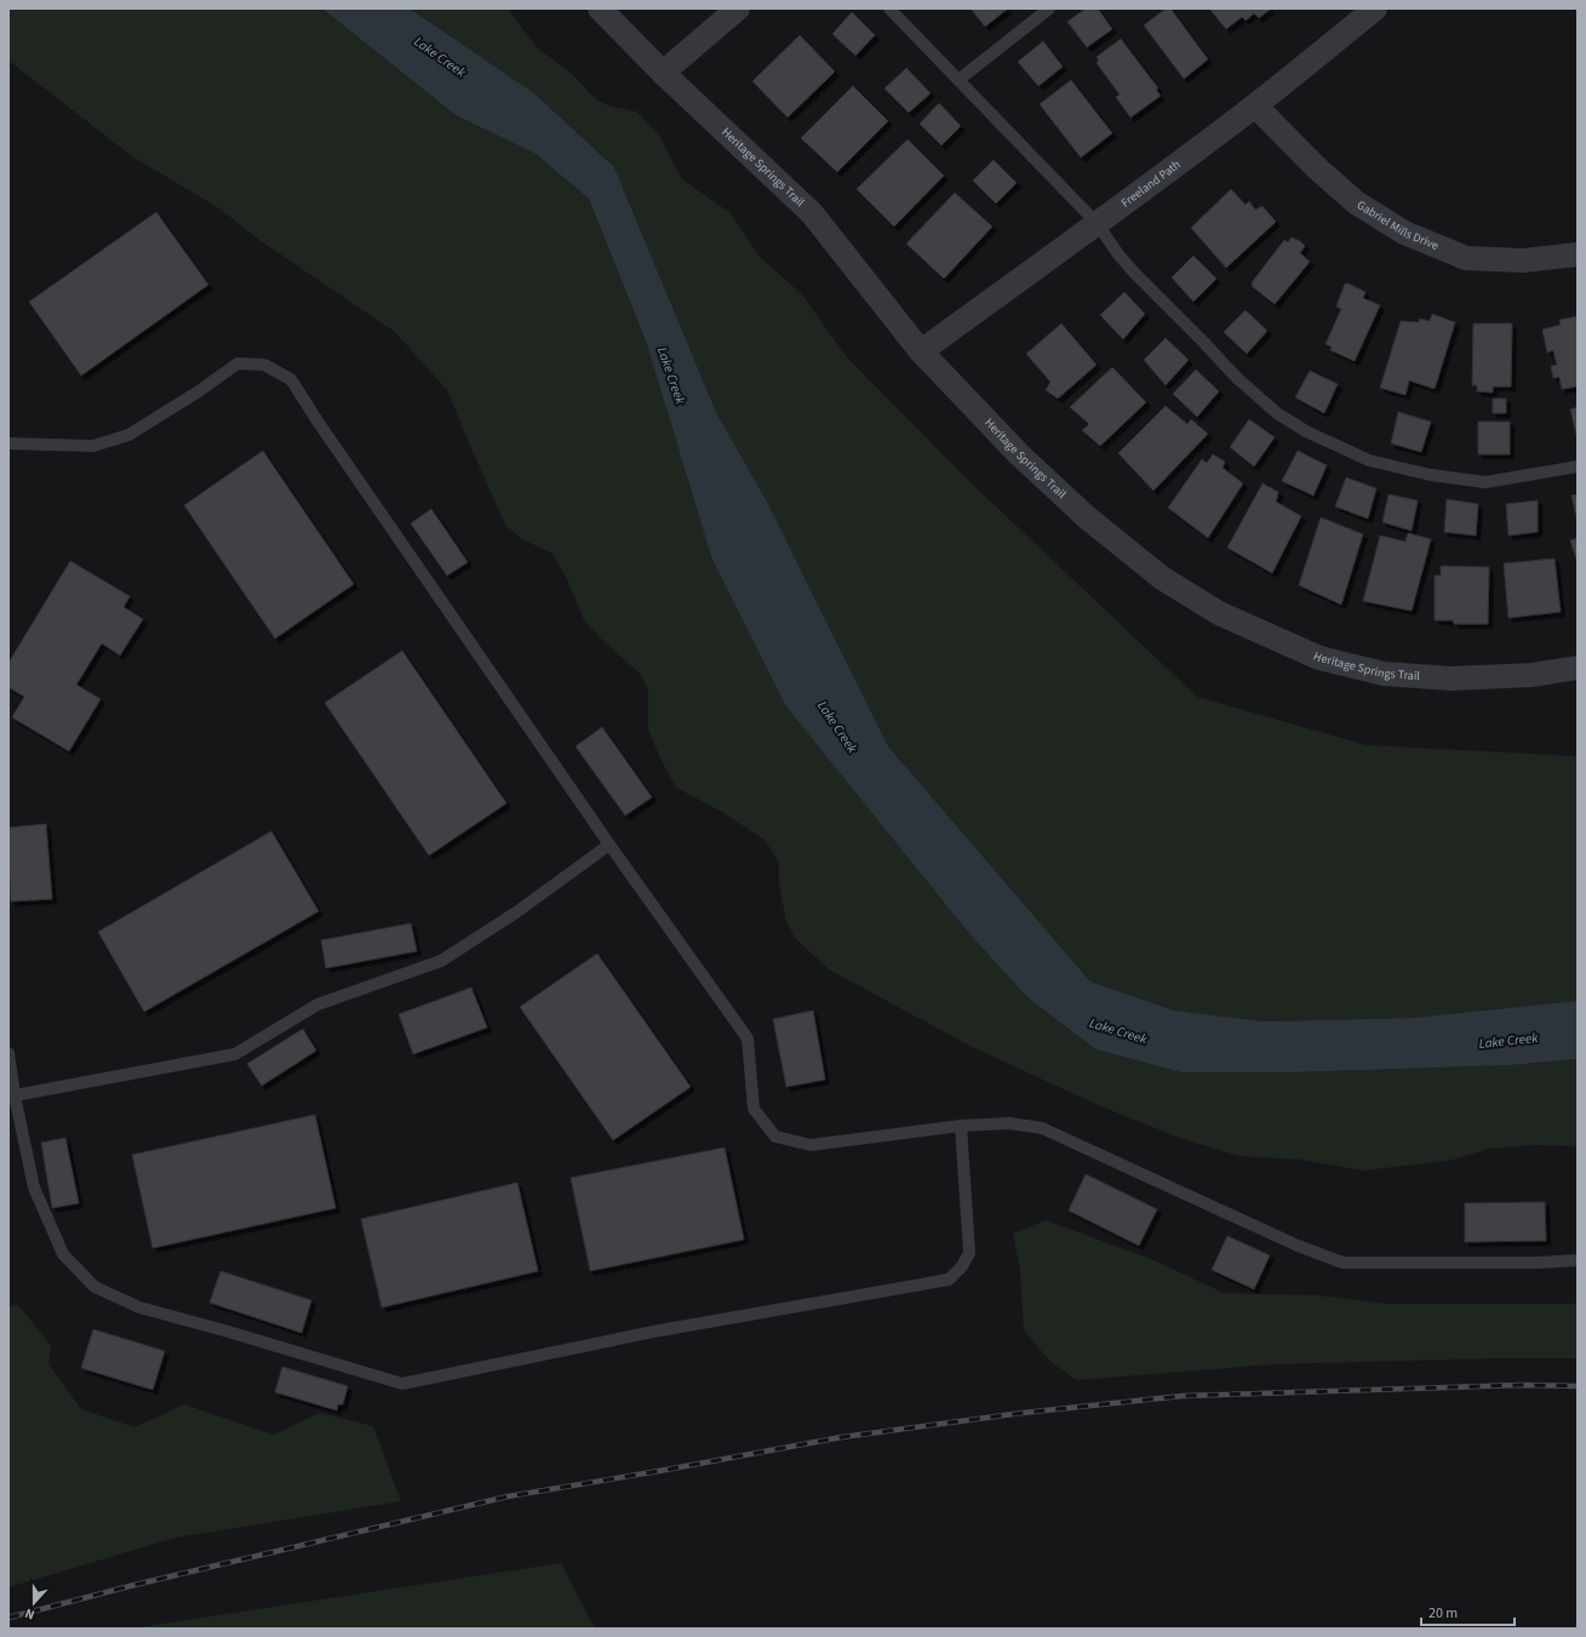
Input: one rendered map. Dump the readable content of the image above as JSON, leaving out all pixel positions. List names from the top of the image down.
{
  "streets": {
    "street": ["Heritage Springs Trail", "Freeland Path", "Gabriel Mills Drive"]
  },
  "crossings": [
    ["Heritage Springs Trail", "Freeland Path"],
    ["Freeland Path", "Gabriel Mills Drive"]
  ],
  "water": ["Lake Creek"],
  "scale_bar": "20 m",
  "north": "bottom"
}
